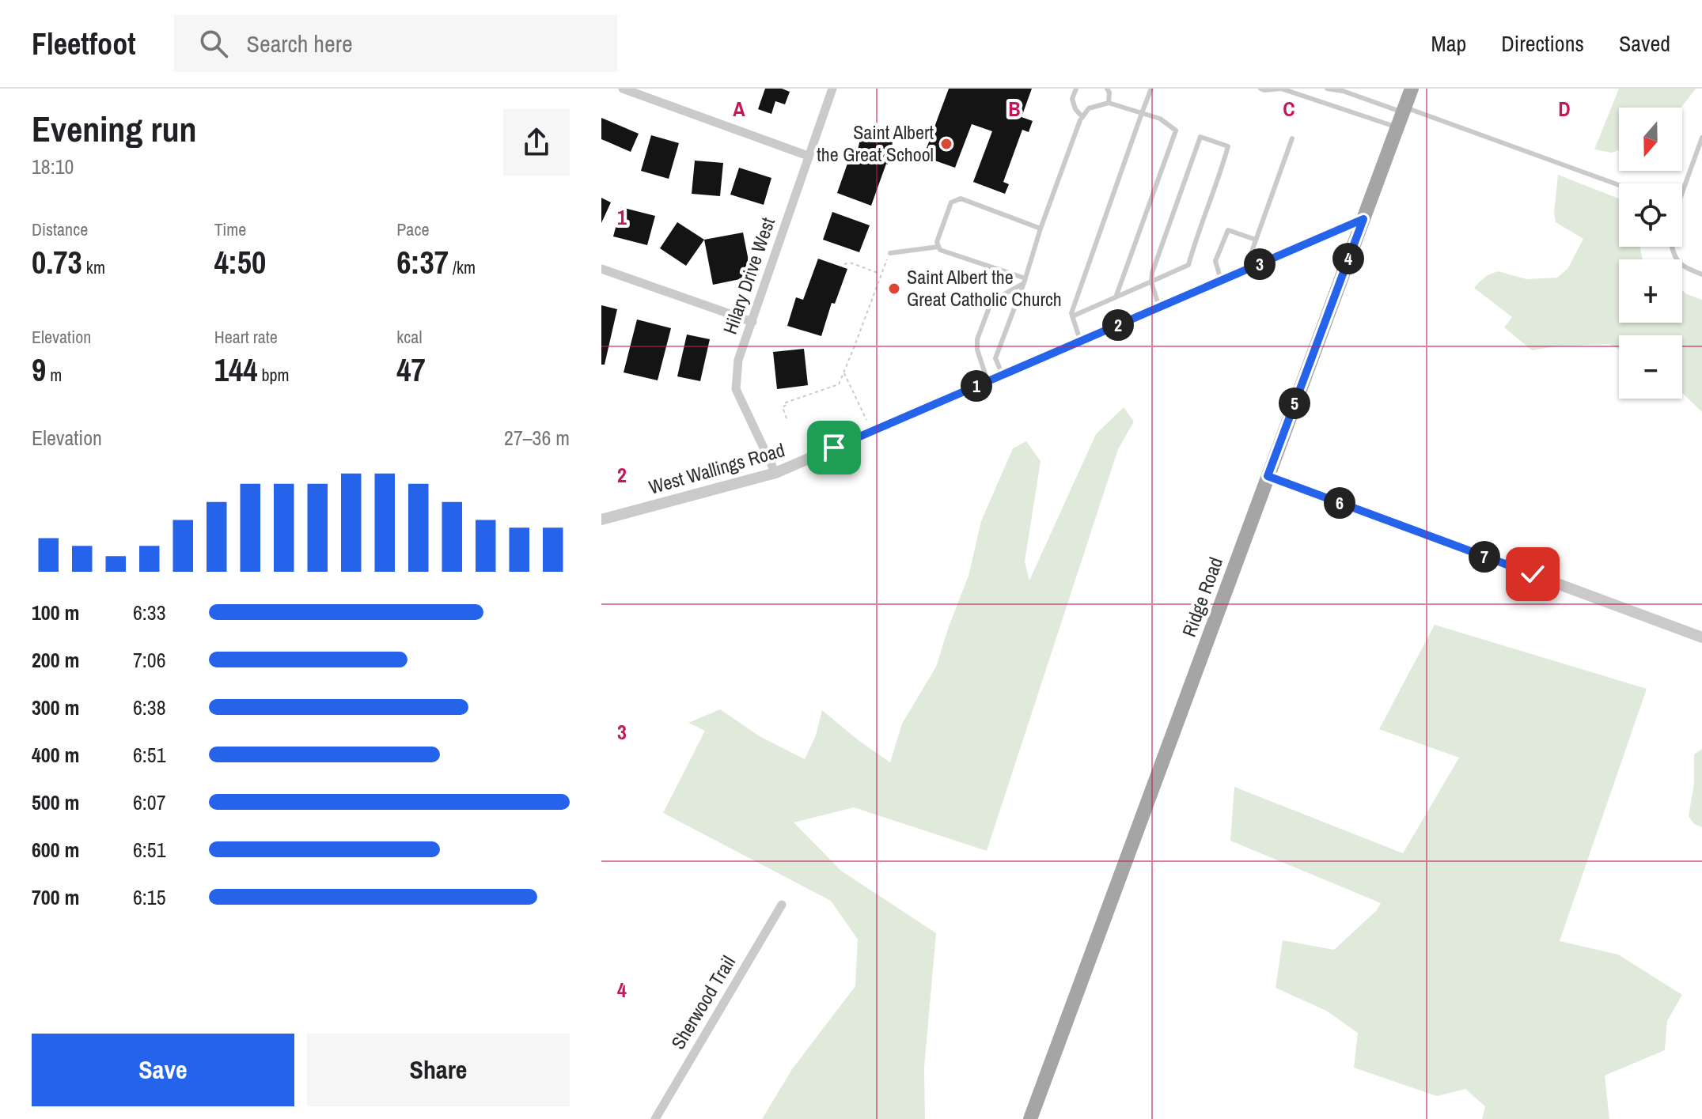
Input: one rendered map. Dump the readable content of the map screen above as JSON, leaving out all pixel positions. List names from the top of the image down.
{
  "streets": {
    "main road": ["Ridge Road"],
    "street": ["Hilary Drive West", "West Wallings Road", "Sherwood Trail"]
  },
  "crossings": [
    ["Hilary Drive West", "West Wallings Road"],
    ["West Wallings Road", "Ridge Road"]
  ],
  "places": ["Saint Albert the Great School", "Saint Albert the Great Catholic Church"],
  "north": "bottom",
  "page": {
    "header": "Fleetfoot",
    "search": "Search here",
    "nav": ["Map", "Directions", "Saved"],
    "heading": ["Evening run", "18:10"],
    "map_buttons": ["+", "−"],
    "stats": [
      ["Distance", "0.73 km"],
      ["Time", "4:50"],
      ["Pace", "6:37 /km"],
      ["Elevation", "9 m"],
      ["Heart rate", "144 bpm"],
      ["kcal", "47"]
    ],
    "pins": [
      "4",
      "3",
      "2",
      "1",
      "5",
      "6",
      "7"
    ],
    "chart": ["Elevation", "27–36 m"],
    "list": [
      {
        "name": "100 m",
        "note": "6:33"
      },
      {
        "name": "200 m",
        "note": "7:06"
      },
      {
        "name": "300 m",
        "note": "6:38"
      },
      {
        "name": "400 m",
        "note": "6:51"
      },
      {
        "name": "500 m",
        "note": "6:07"
      },
      {
        "name": "600 m",
        "note": "6:51"
      },
      {
        "name": "700 m",
        "note": "6:15"
      }
    ],
    "buttons": ["Save", "Share"]
  },
  "grid": {
    "columns": [
      "A",
      "B",
      "C",
      "D"
    ],
    "rows": [
      "1",
      "2",
      "3",
      "4"
    ]
  }
}
